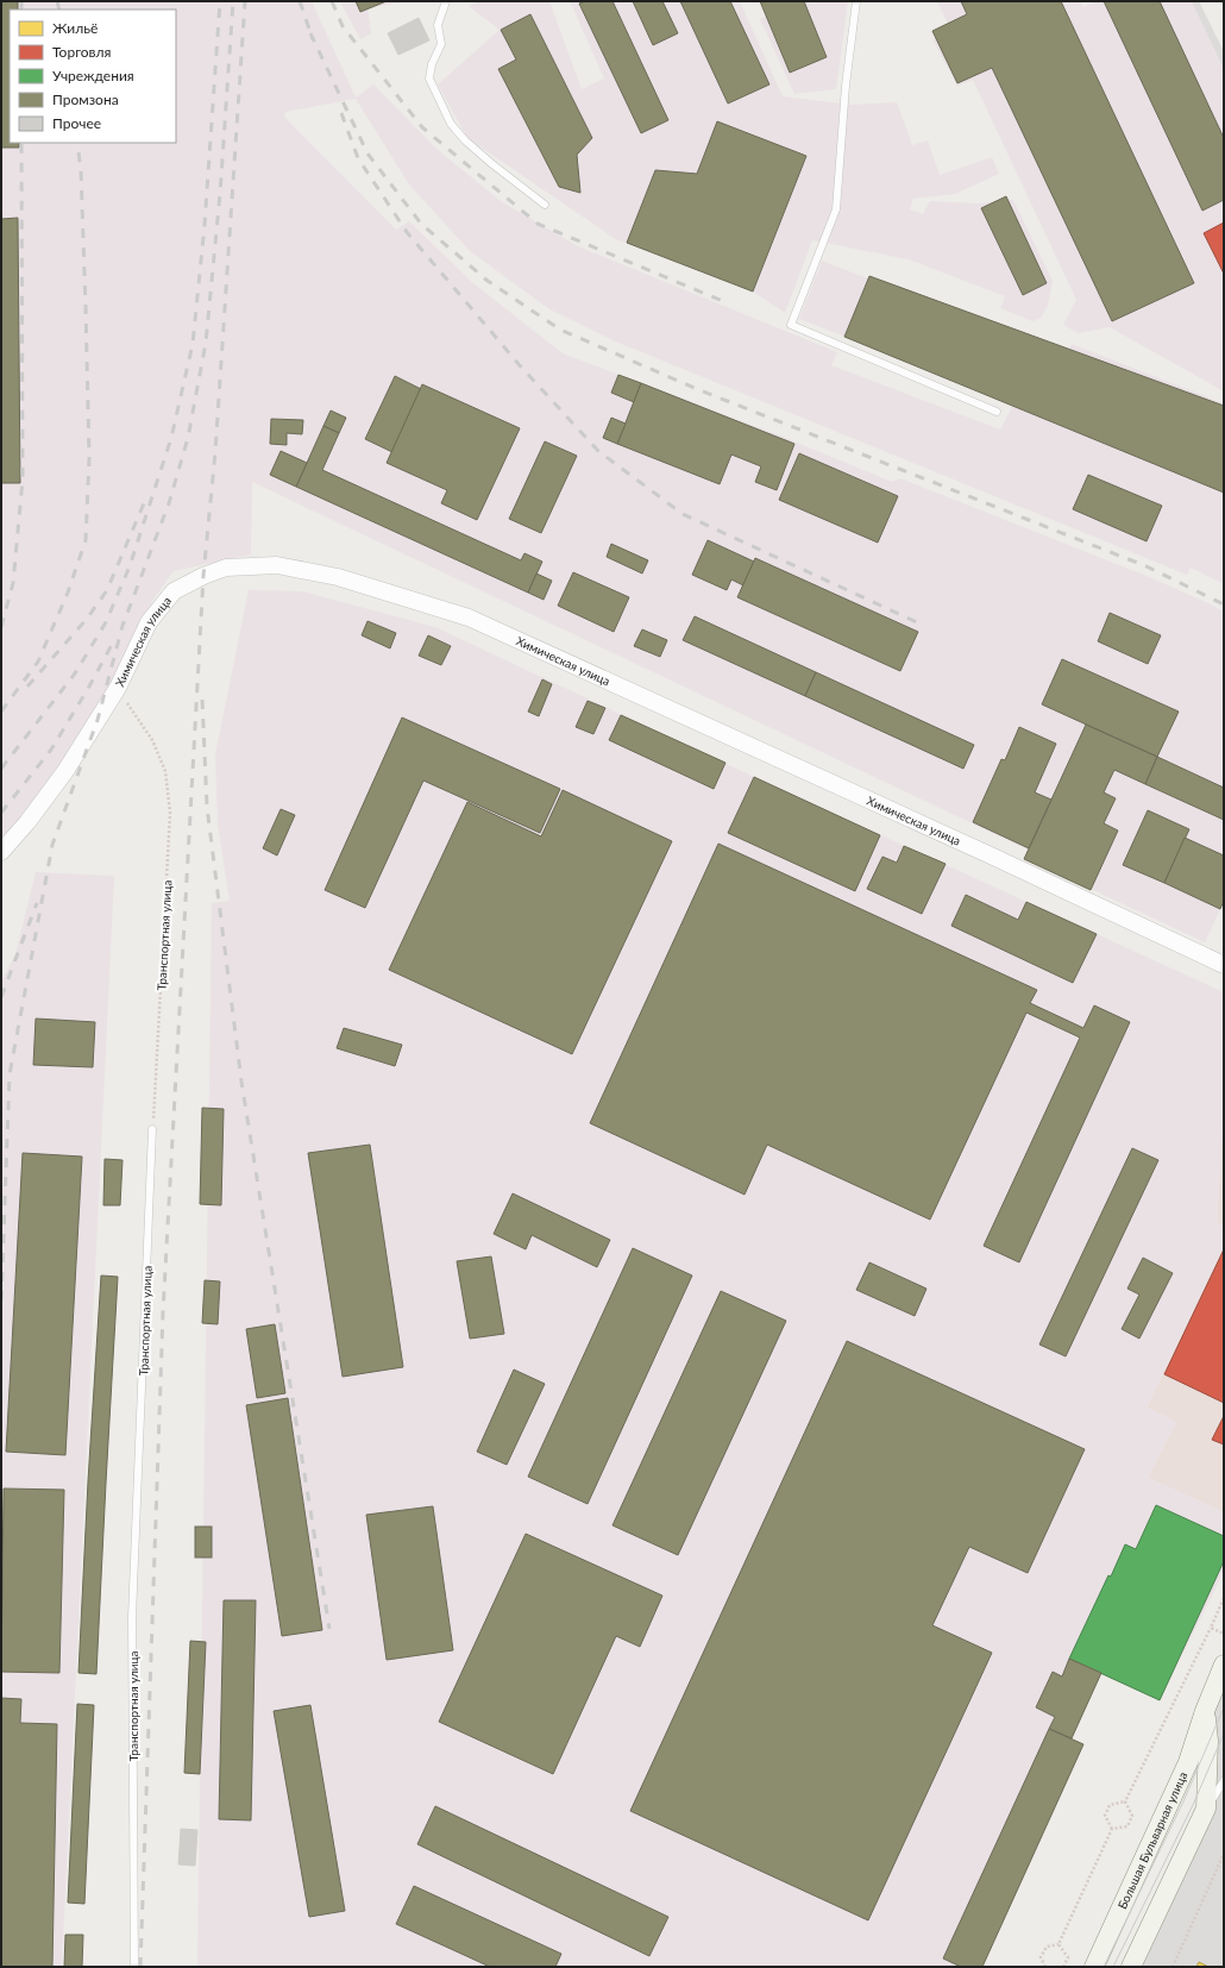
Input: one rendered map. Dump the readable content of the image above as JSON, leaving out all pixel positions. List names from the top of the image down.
{
  "streets": {
    "main road": ["Большая Бульварная улица"],
    "street": ["Химическая улица"],
    "lane": ["Транспортная улица"]
  },
  "crossings": [
    ["Химическая улица", "Транспортная улица"]
  ],
  "legend": [
    "Жильё",
    "Торговля",
    "Учреждения",
    "Промзона",
    "Прочее"
  ]
}
